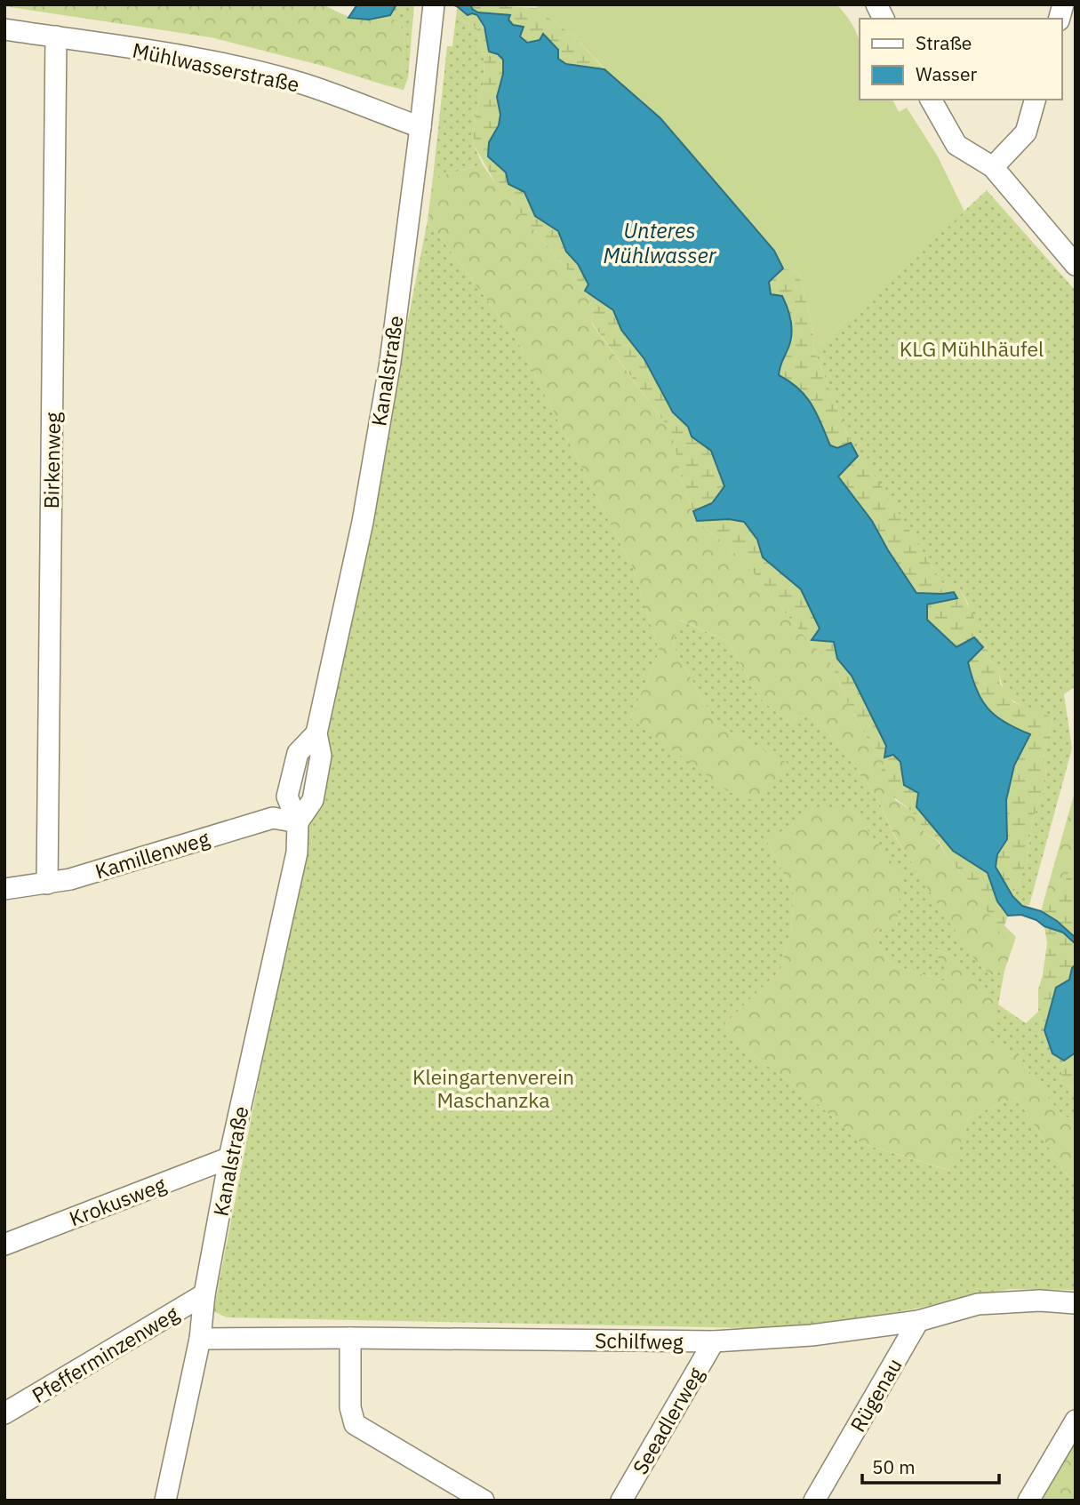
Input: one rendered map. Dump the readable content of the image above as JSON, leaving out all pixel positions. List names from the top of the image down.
{
  "streets": {
    "street": [
      "Mühlwasserstraße",
      "Kanalstraße",
      "Birkenweg",
      "Kamillenweg",
      "Krokusweg",
      "Schilfweg",
      "Pfefferminzenweg",
      "Rügenau",
      "Seeadlerweg"
    ]
  },
  "crossings": [
    ["Mühlwasserstraße", "Kanalstraße"],
    ["Mühlwasserstraße", "Birkenweg"],
    ["Kanalstraße", "Kamillenweg"],
    ["Kanalstraße", "Krokusweg"],
    ["Kanalstraße", "Schilfweg"],
    ["Kanalstraße", "Pfefferminzenweg"],
    ["Birkenweg", "Kamillenweg"],
    ["Schilfweg", "Rügenau"],
    ["Schilfweg", "Seeadlerweg"]
  ],
  "water": ["Unteres Mühlwasser"],
  "parks": ["KLG Mühlhäufel", "Kleingartenverein Maschanzka"],
  "legend": ["Straße", "Wasser"],
  "scale_bar": "50 m"
}
